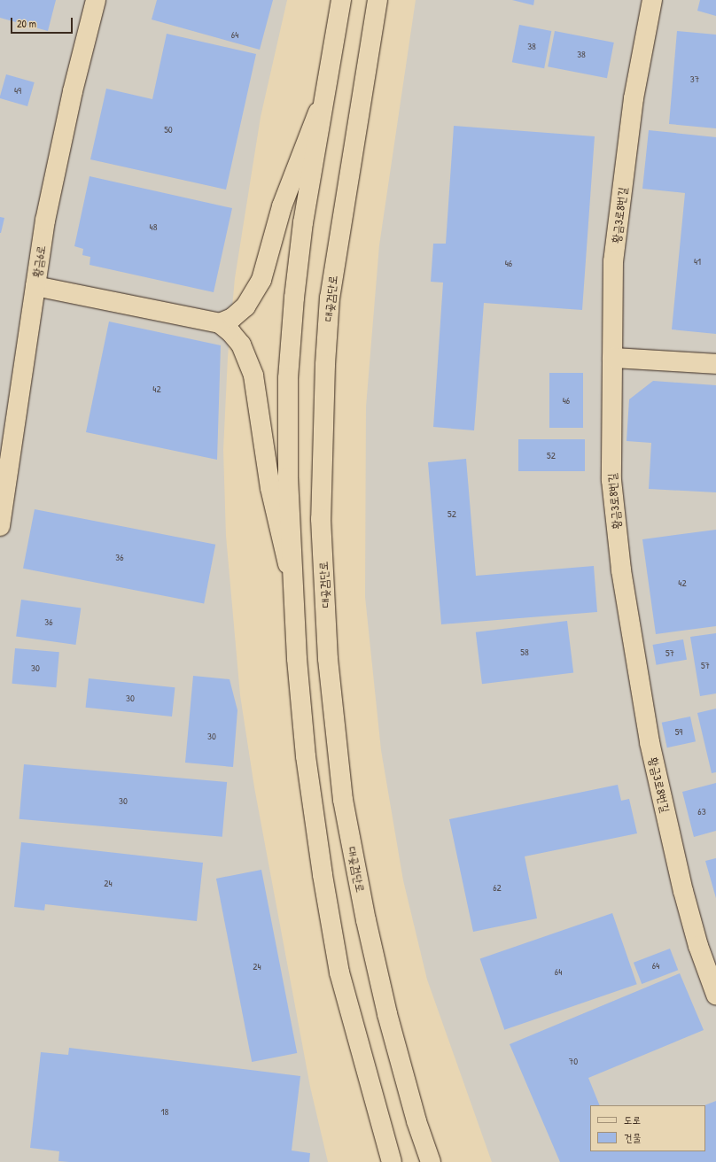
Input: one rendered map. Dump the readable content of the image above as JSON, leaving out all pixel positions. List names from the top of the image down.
{
  "streets": {
    "street": ["황금3로8번길", "황금6로", "대곶검단로"]
  },
  "house_numbers": [
    "64",
    "38",
    "38",
    "37",
    "49",
    "50",
    "48",
    "41",
    "46",
    "42",
    "46",
    "52",
    "52",
    "36",
    "42",
    "36",
    "58",
    "57",
    "57",
    "30",
    "30",
    "59",
    "30",
    "30",
    "63",
    "24",
    "62",
    "64",
    "24",
    "64",
    "70",
    "18"
  ],
  "legend": ["도로", "건물"],
  "scale_bar": "20 m"
}
